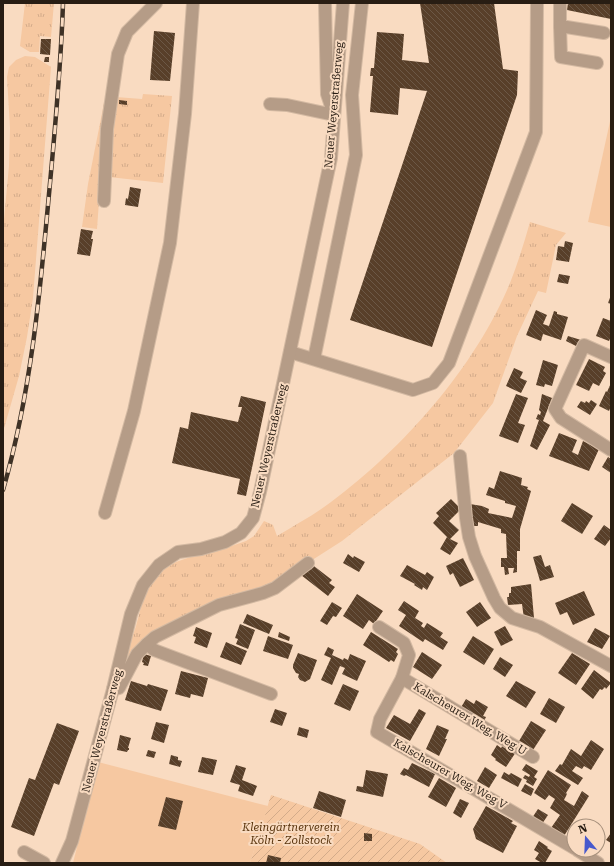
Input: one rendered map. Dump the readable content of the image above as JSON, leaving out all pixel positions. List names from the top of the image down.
{
  "streets": {
    "street": ["Neuer Weyerstraßerweg", "Kalscheurer Weg, Weg U", "Kalscheurer Weg, Weg V"]
  },
  "crossings": [
    ["Kalscheurer Weg, Weg U", "Kalscheurer Weg, Weg V"]
  ],
  "parks": ["Kleingärtnerverein Köln - Zollstock"],
  "north": "top"
}
